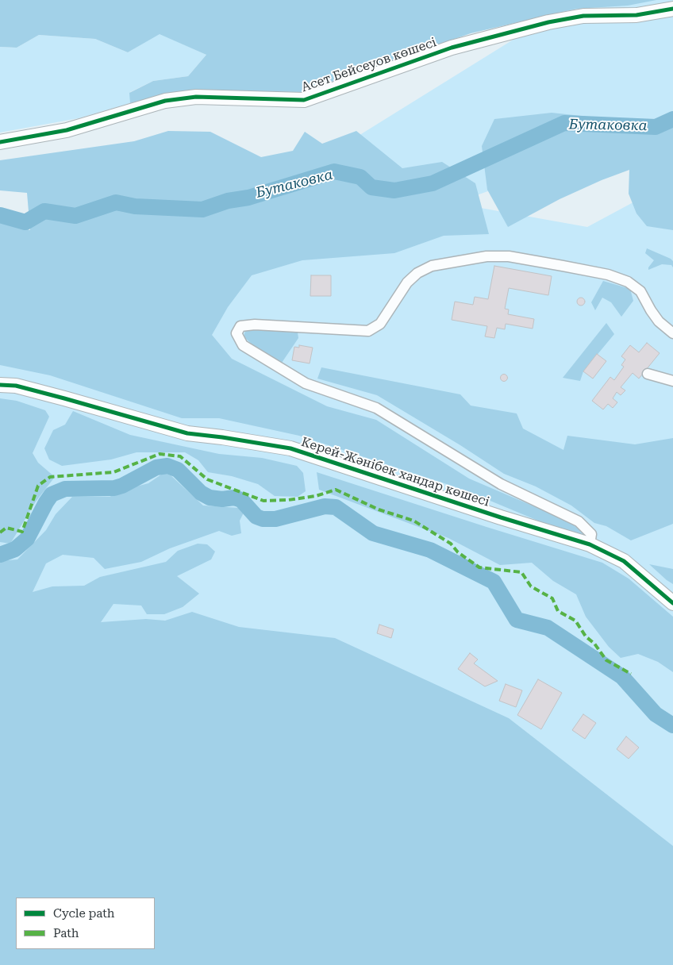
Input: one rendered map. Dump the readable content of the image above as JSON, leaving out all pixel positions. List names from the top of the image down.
{
  "streets": {
    "main road": ["Асет Бейсеуов көшесі", "Керей-Жәнібек хандар көшесі"]
  },
  "water": ["Бутаковка"],
  "legend": ["Cycle path", "Path"]
}
